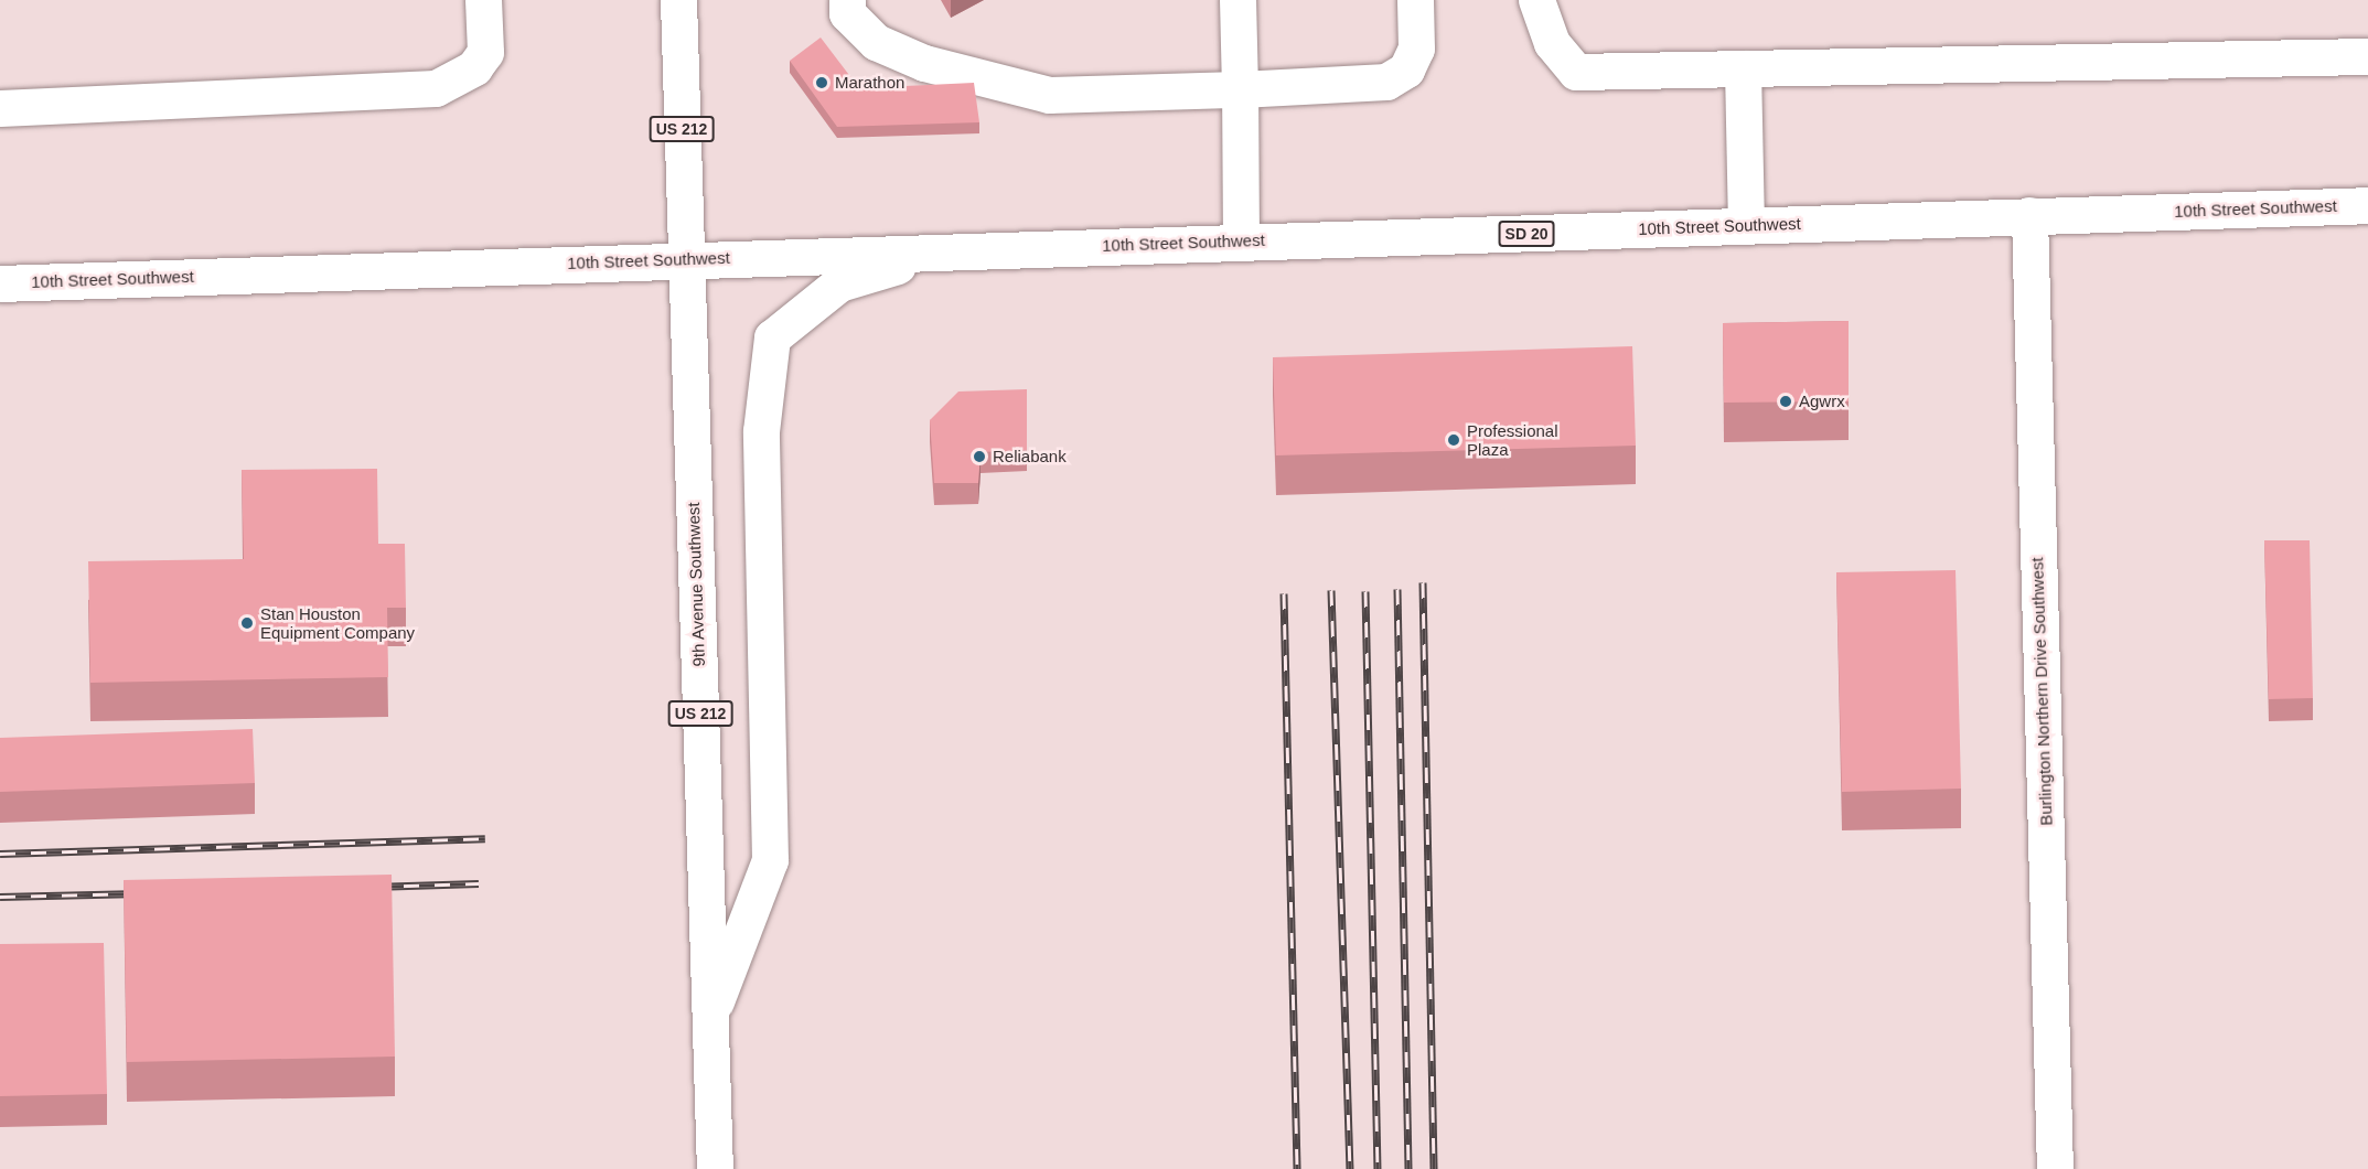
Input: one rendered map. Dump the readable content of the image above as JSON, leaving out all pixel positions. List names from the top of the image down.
{
  "streets": {
    "main road": [
      "US 212",
      "10th Street Southwest",
      "SD 20",
      "9th Avenue Southwest",
      "Burlington Northern Drive Southwest"
    ]
  },
  "crossings": [
    ["10th Street Southwest", "9th Avenue Southwest"],
    ["10th Street Southwest", "Burlington Northern Drive Southwest"]
  ],
  "places": [
    "Marathon",
    "Agwrx",
    "Professional Plaza",
    "Reliabank",
    "Stan Houston Equipment Company"
  ]
}
